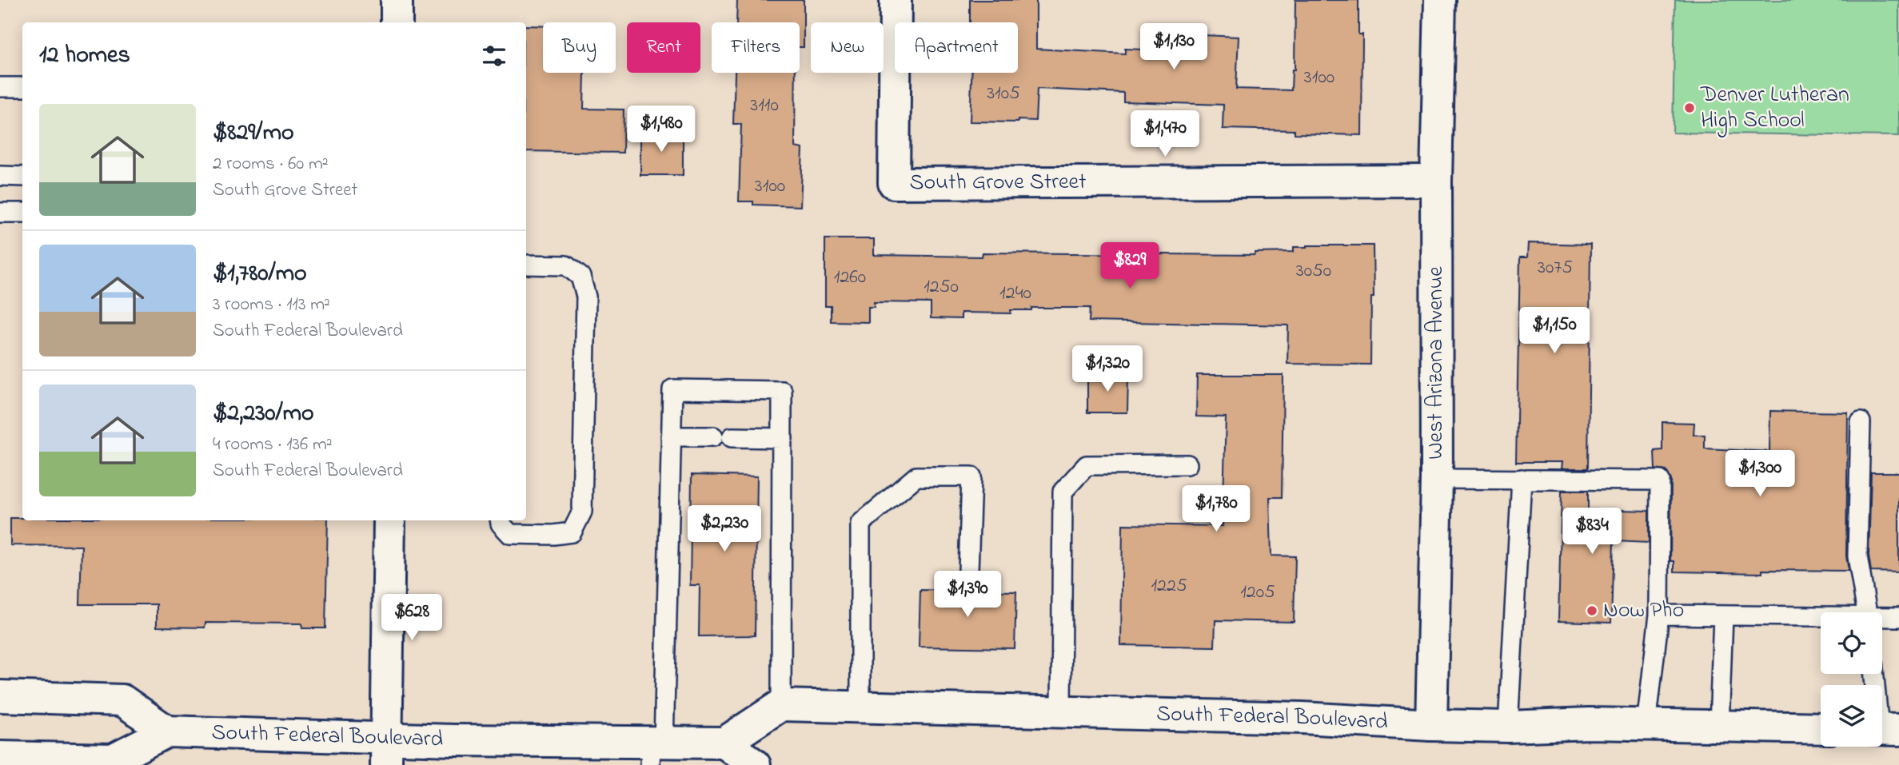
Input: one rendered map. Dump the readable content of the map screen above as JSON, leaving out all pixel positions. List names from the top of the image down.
{
  "streets": {
    "main road": ["South Grove Street", "West Arizona Avenue", "South Federal Boulevard"]
  },
  "crossings": [
    ["South Grove Street", "West Arizona Avenue"],
    ["West Arizona Avenue", "South Federal Boulevard"]
  ],
  "places": ["Denver Lutheran High School", "Now Pho"],
  "house_numbers": [
    "3100",
    "3105",
    "3110",
    "3100",
    "3075",
    "3050",
    "1260",
    "1250",
    "1240",
    "1225",
    "1205"
  ],
  "page": {
    "chip": [
      "Buy",
      "Rent",
      "Filters",
      "New",
      "Apartment"
    ],
    "heading": "12 homes",
    "price": [
      "$1,130",
      "$1,480",
      "$1,470",
      "$829",
      "$1,150",
      "$1,320",
      "$1,300",
      "$1,780",
      "$2,230",
      "$834",
      "$1,390",
      "$628"
    ],
    "list": [
      {
        "name": "$829/mo",
        "note": "2 rooms · 60 m² · South Grove Street"
      },
      {
        "name": "$1,780/mo",
        "note": "3 rooms · 113 m² · South Federal Boulevard"
      },
      {
        "name": "$2,230/mo",
        "note": "4 rooms · 136 m² · South Federal Boulevard"
      }
    ]
  }
}
